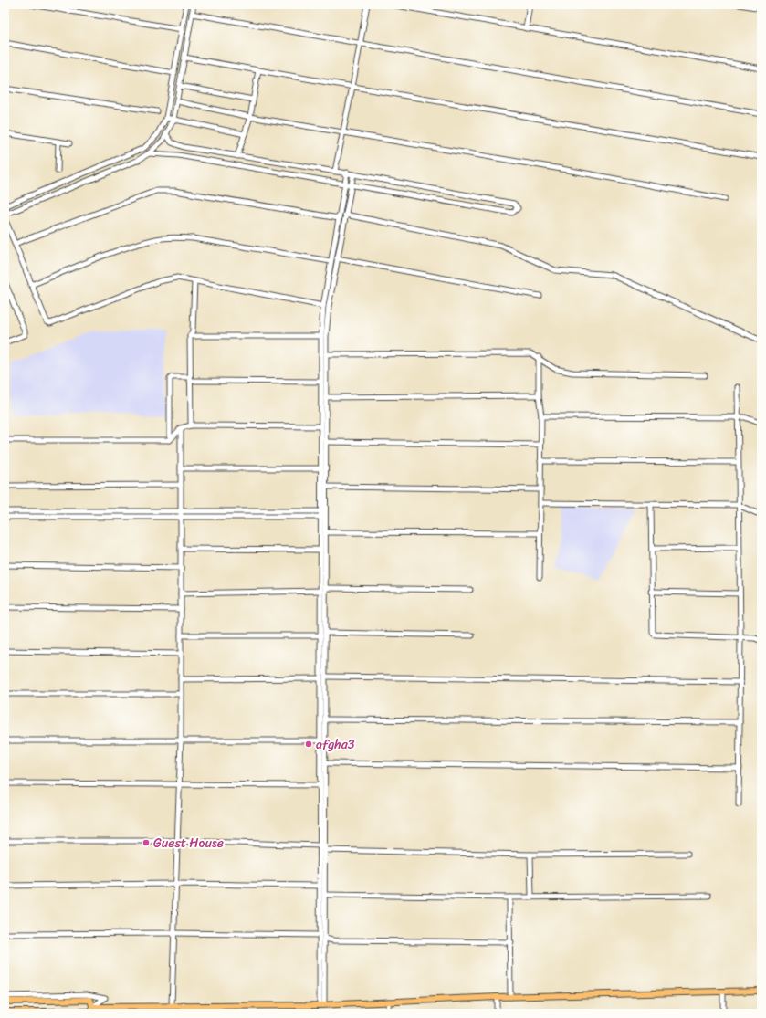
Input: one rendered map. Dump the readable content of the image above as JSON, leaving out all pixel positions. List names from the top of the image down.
{
  "places": ["afgha3", "Guest House"]
}
